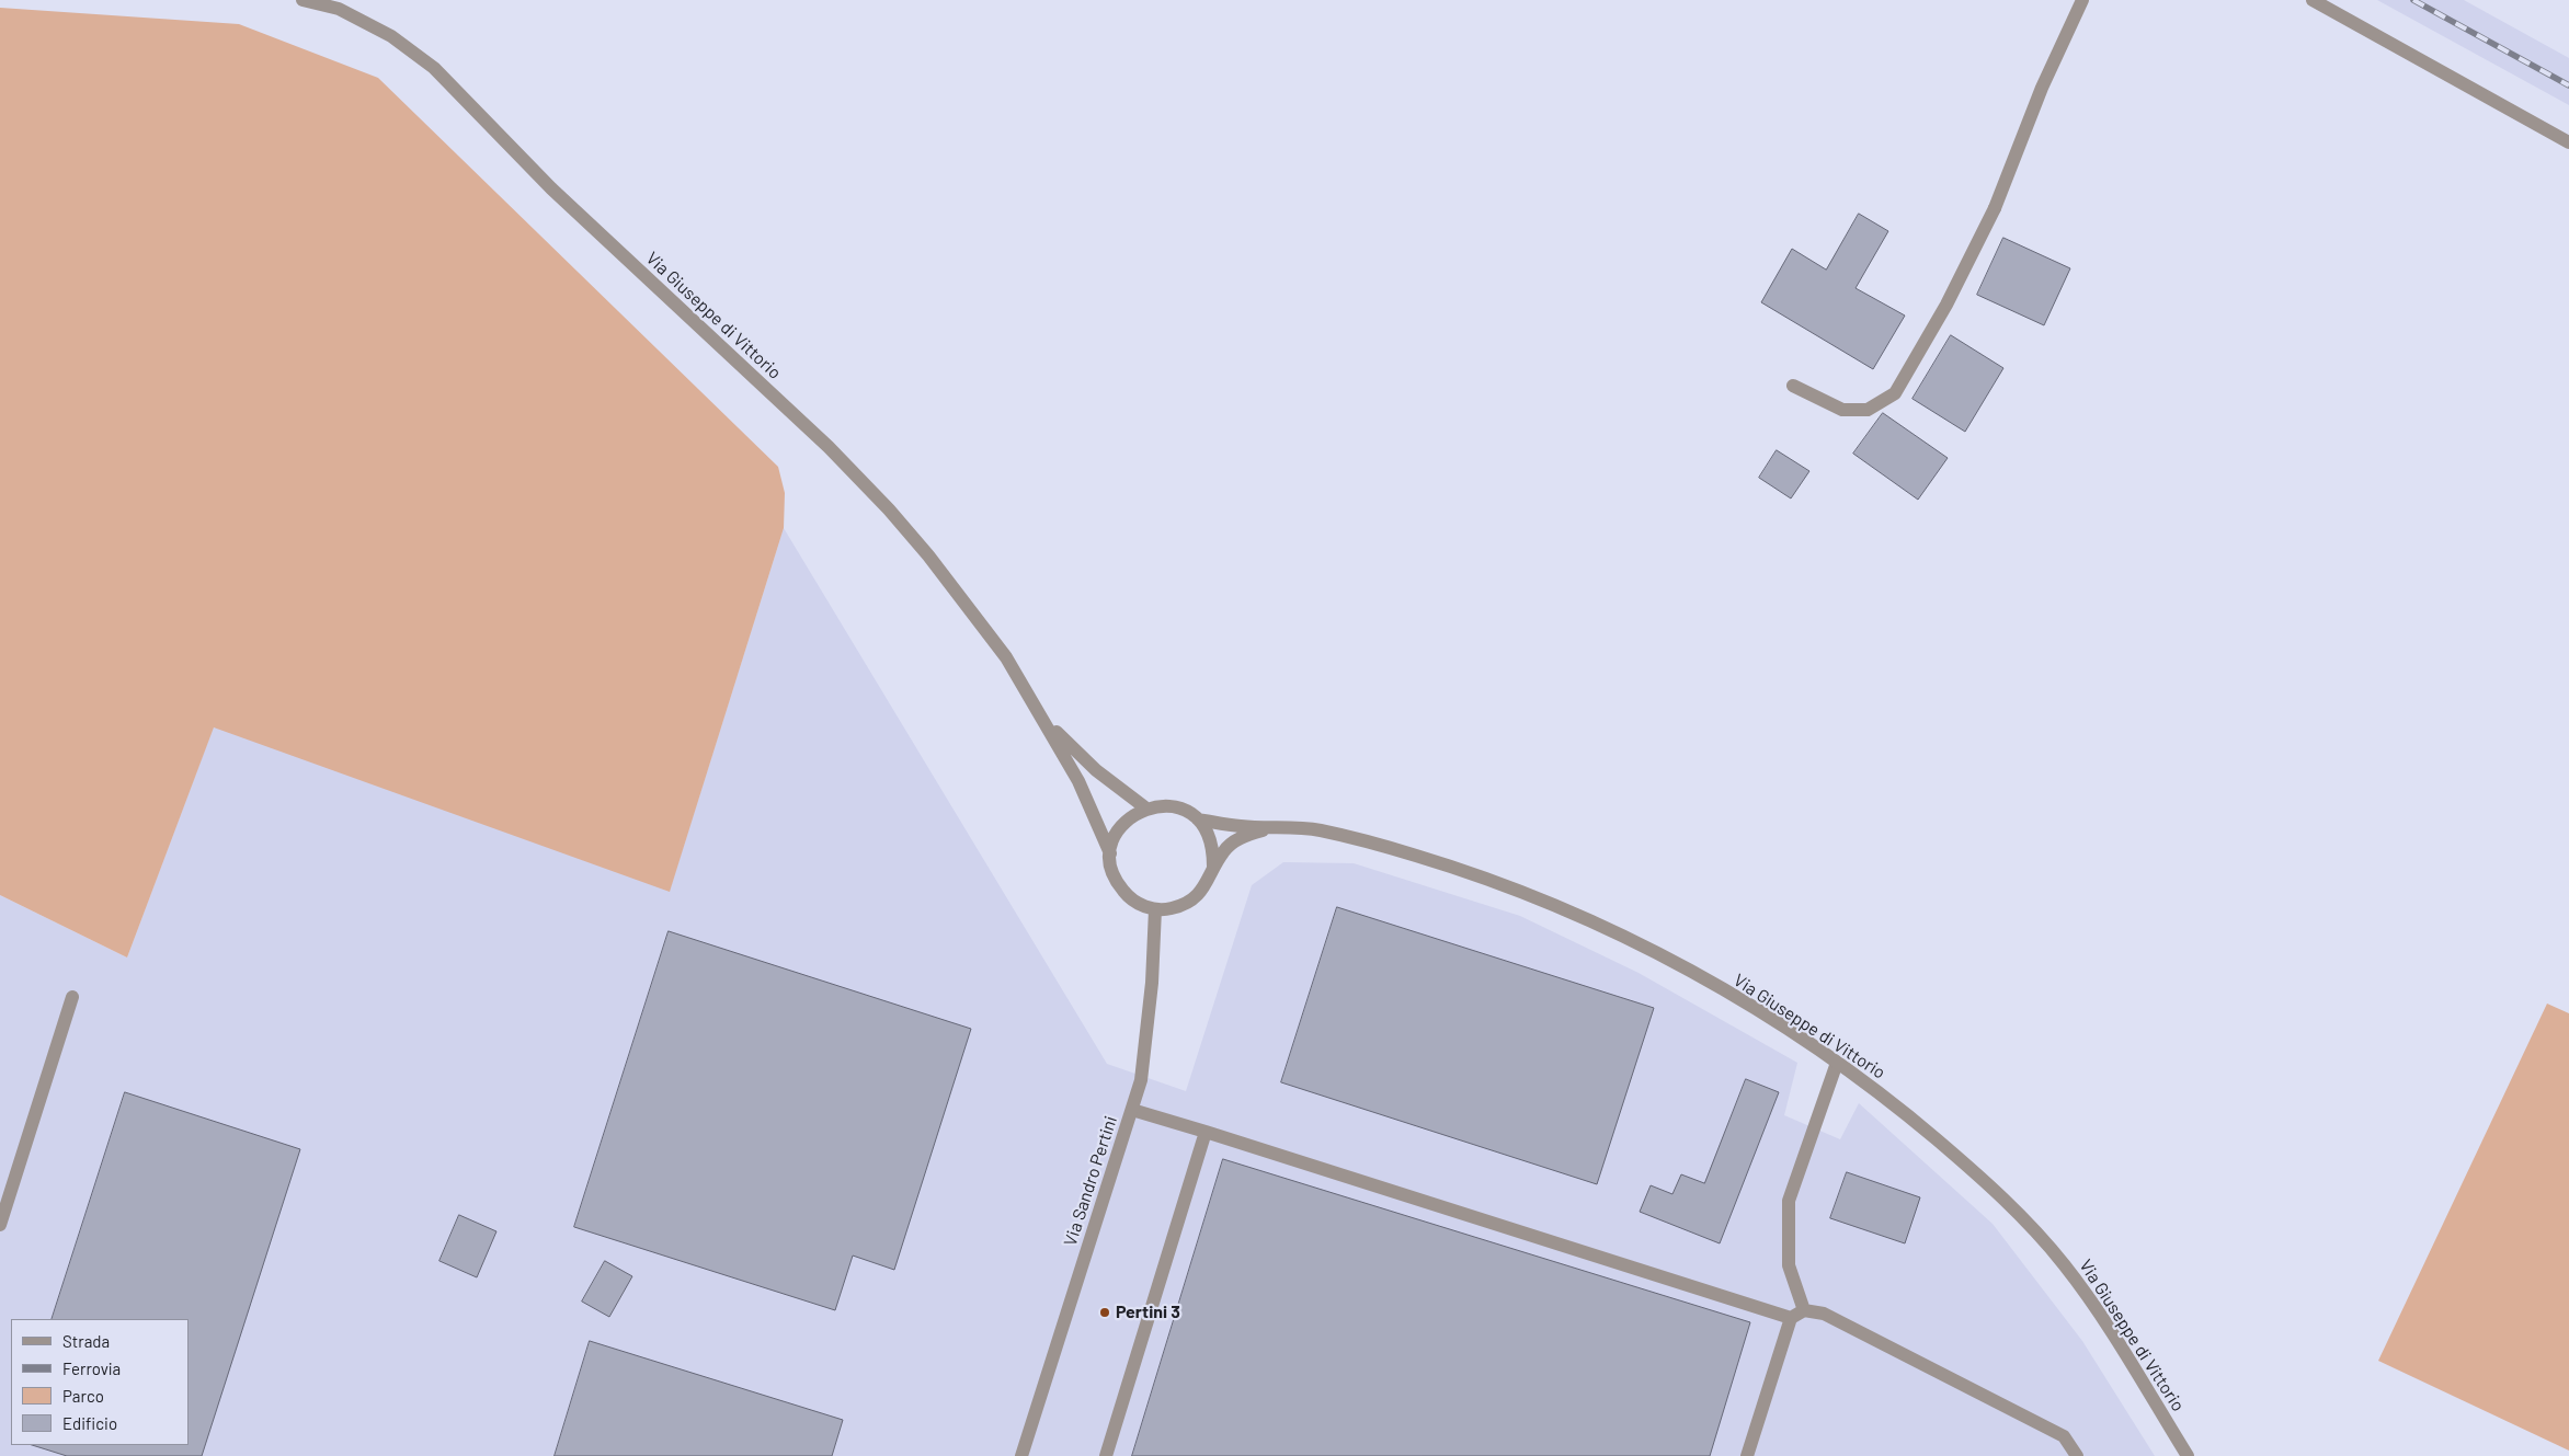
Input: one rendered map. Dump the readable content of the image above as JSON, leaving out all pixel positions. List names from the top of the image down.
{
  "streets": {
    "street": ["Via Giuseppe di Vittorio", "Via Sandro Pertini"]
  },
  "crossings": [
    ["Via Giuseppe di Vittorio", "Via Sandro Pertini"]
  ],
  "places": ["Pertini 3"],
  "legend": [
    "Strada",
    "Ferrovia",
    "Parco",
    "Edificio"
  ]
}
